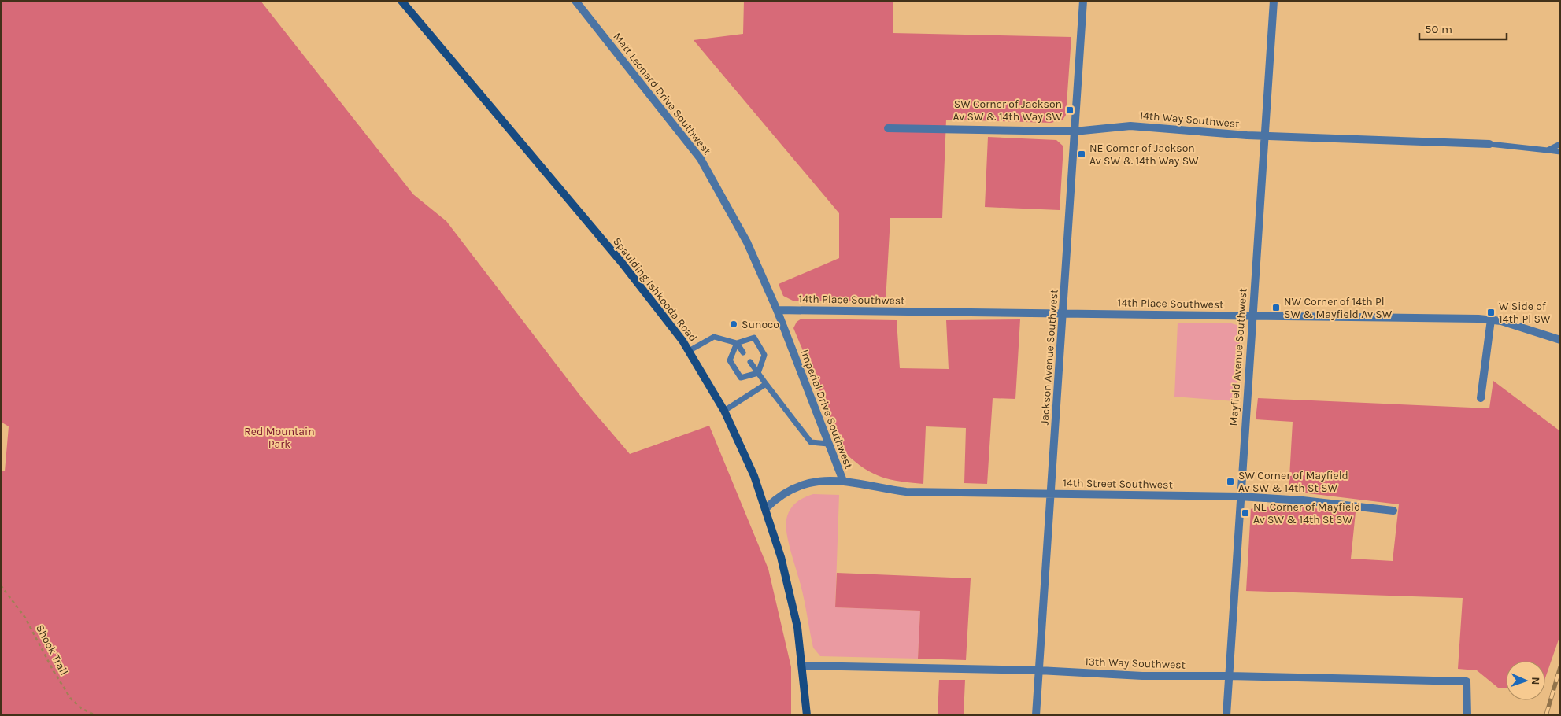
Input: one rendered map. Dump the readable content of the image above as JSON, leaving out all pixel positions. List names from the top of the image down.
{
  "streets": {
    "street": [
      "Matt Leonard Drive Southwest",
      "14th Way Southwest",
      "Spaulding Ishkooda Road",
      "14th Place Southwest",
      "Jackson Avenue Southwest",
      "Mayfield Avenue Southwest",
      "Imperial Drive Southwest",
      "14th Street Southwest",
      "13th Way Southwest"
    ],
    "path": ["Shook Trail"]
  },
  "crossings": [
    ["Matt Leonard Drive Southwest", "14th Place Southwest"],
    ["Matt Leonard Drive Southwest", "Imperial Drive Southwest"],
    ["14th Way Southwest", "Jackson Avenue Southwest"],
    ["14th Way Southwest", "Mayfield Avenue Southwest"],
    ["Spaulding Ishkooda Road", "Imperial Drive Southwest"],
    ["Spaulding Ishkooda Road", "13th Way Southwest"],
    ["14th Place Southwest", "Jackson Avenue Southwest"],
    ["14th Place Southwest", "Mayfield Avenue Southwest"],
    ["14th Place Southwest", "Imperial Drive Southwest"],
    ["Jackson Avenue Southwest", "14th Street Southwest"],
    ["Jackson Avenue Southwest", "13th Way Southwest"],
    ["Mayfield Avenue Southwest", "14th Street Southwest"],
    ["Mayfield Avenue Southwest", "13th Way Southwest"],
    ["Imperial Drive Southwest", "14th Street Southwest"]
  ],
  "parks": ["Red Mountain Park"],
  "places": {
    "transit": [
      "SW Corner of Jackson Av SW & 14th Way SW",
      "NE Corner of Jackson Av SW & 14th Way SW",
      "NW Corner of 14th Pl SW & Mayfield Av SW",
      "W Side of 14th Pl SW",
      "SW Corner of Mayfield Av SW & 14th St SW",
      "NE Corner of Mayfield Av SW & 14th St SW"
    ],
    "other": ["Sunoco"]
  },
  "scale_bar": "50 m",
  "north": "right"
}
